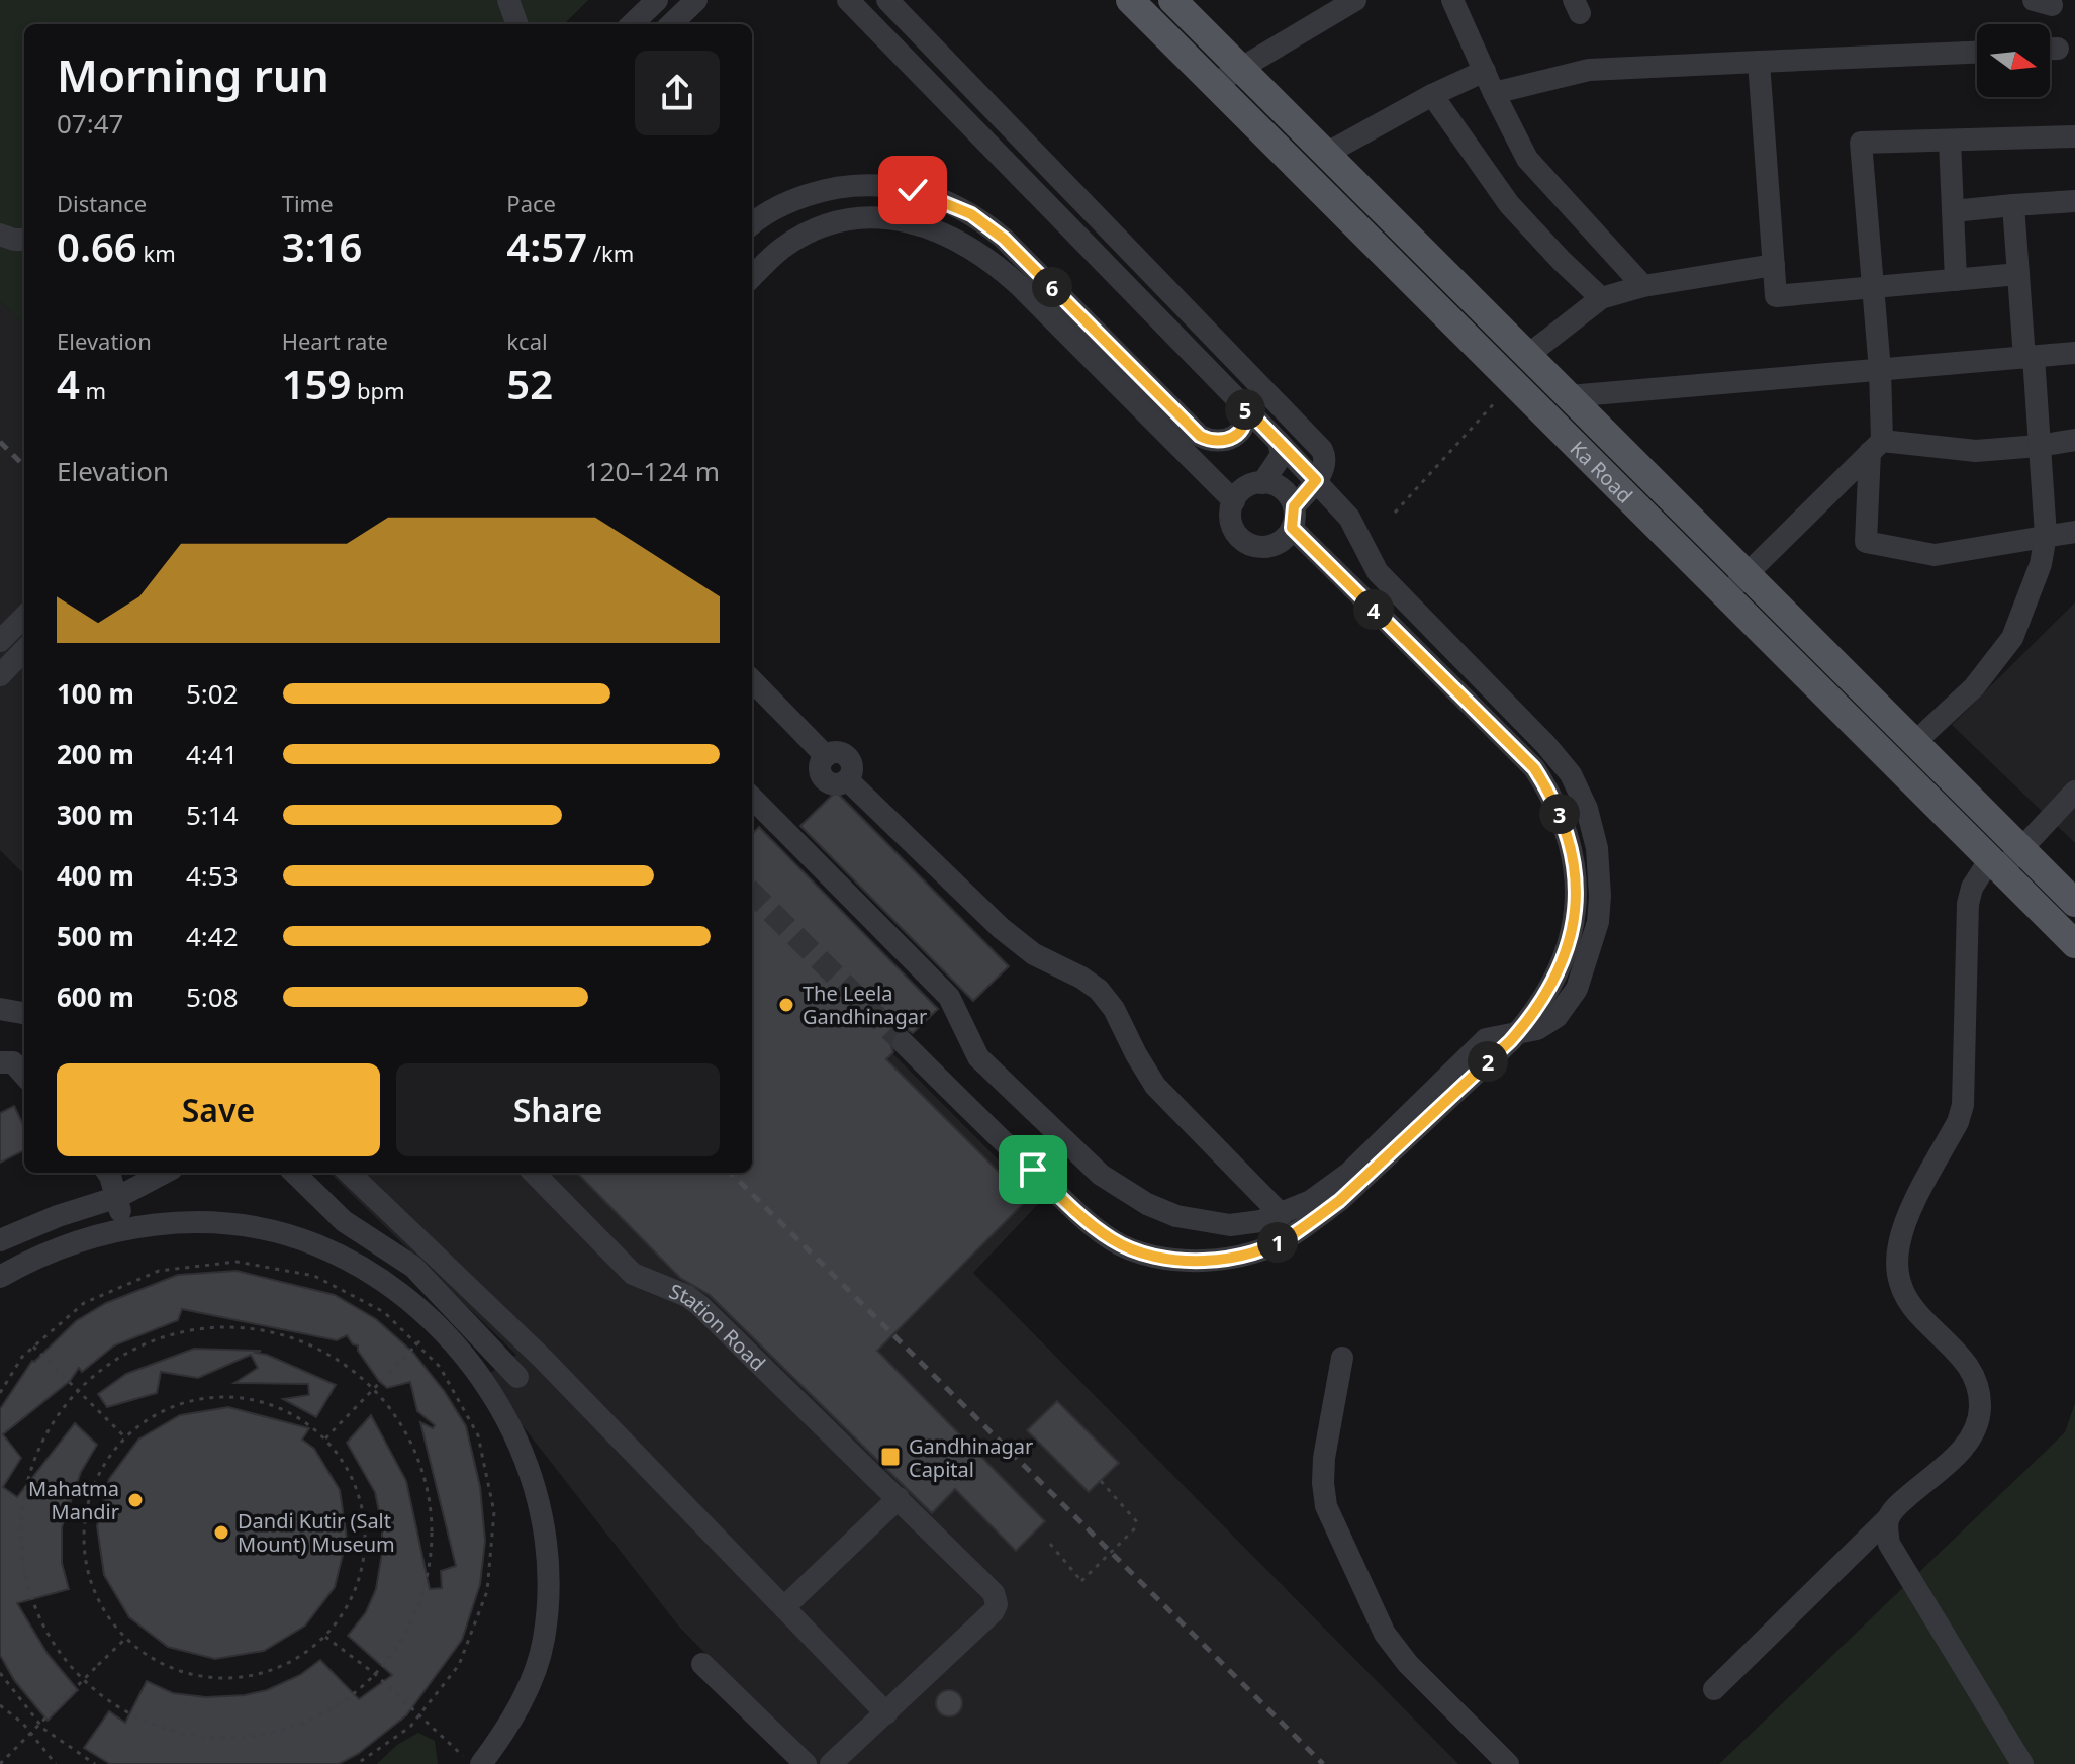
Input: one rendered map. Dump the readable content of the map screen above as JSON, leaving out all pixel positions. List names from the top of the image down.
{
  "streets": {
    "main road": ["Ka Road"],
    "street": ["Station Road"]
  },
  "places": {
    "other": ["The Leela Gandhinagar", "Mahatma Mandir", "Dandi Kutir (Salt Mount) Museum"],
    "transit": ["Gandhinagar Capital"]
  },
  "north": "right",
  "page": {
    "heading": ["Morning run", "07:47"],
    "stats": [
      ["Distance", "0.66 km"],
      ["Time", "3:16"],
      ["Pace", "4:57 /km"],
      ["Elevation", "4 m"],
      ["Heart rate", "159 bpm"],
      ["kcal", "52"]
    ],
    "pins": [
      "6",
      "5",
      "4",
      "3",
      "2",
      "1"
    ],
    "chart": ["Elevation", "120–124 m"],
    "list": [
      {
        "name": "100 m",
        "note": "5:02"
      },
      {
        "name": "200 m",
        "note": "4:41"
      },
      {
        "name": "300 m",
        "note": "5:14"
      },
      {
        "name": "400 m",
        "note": "4:53"
      },
      {
        "name": "500 m",
        "note": "4:42"
      },
      {
        "name": "600 m",
        "note": "5:08"
      }
    ],
    "buttons": ["Save", "Share"]
  }
}
